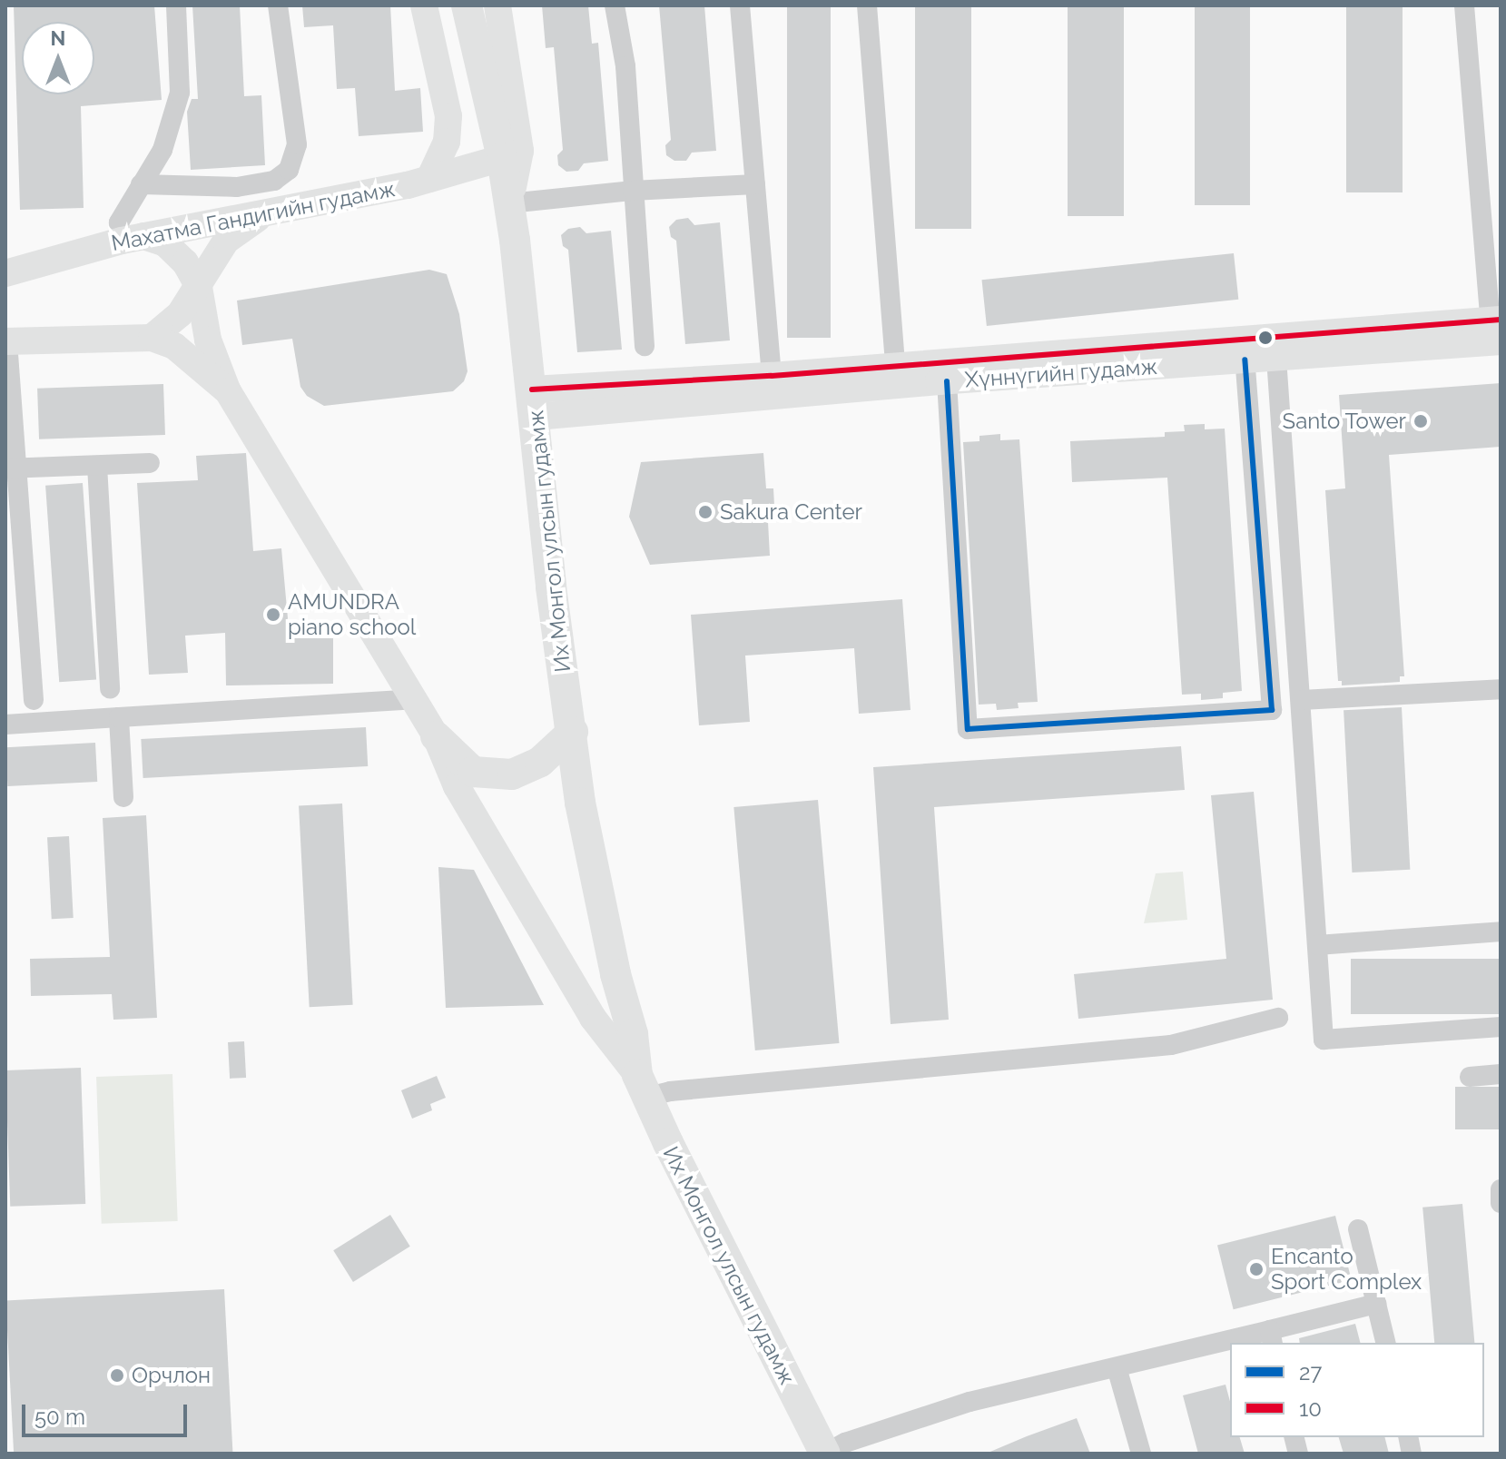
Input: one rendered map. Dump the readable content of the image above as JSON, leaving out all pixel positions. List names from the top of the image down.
{
  "streets": {
    "main road": ["Махатма Гандигийн гудамж", "Хүннүгийн гудамж", "Их Монгол улсын гудамж"]
  },
  "crossings": [
    ["Махатма Гандигийн гудамж", "Их Монгол улсын гудамж"],
    ["Хүннүгийн гудамж", "Их Монгол улсын гудамж"]
  ],
  "places": [
    "Santo Tower",
    "Sakura Center",
    "AMUNDRA piano school",
    "Encanto Sport Complex",
    "Орчлон"
  ],
  "lines": ["transit line 10", "transit line 27"],
  "legend": ["27", "10"],
  "scale_bar": "50 m",
  "north": "top"
}
